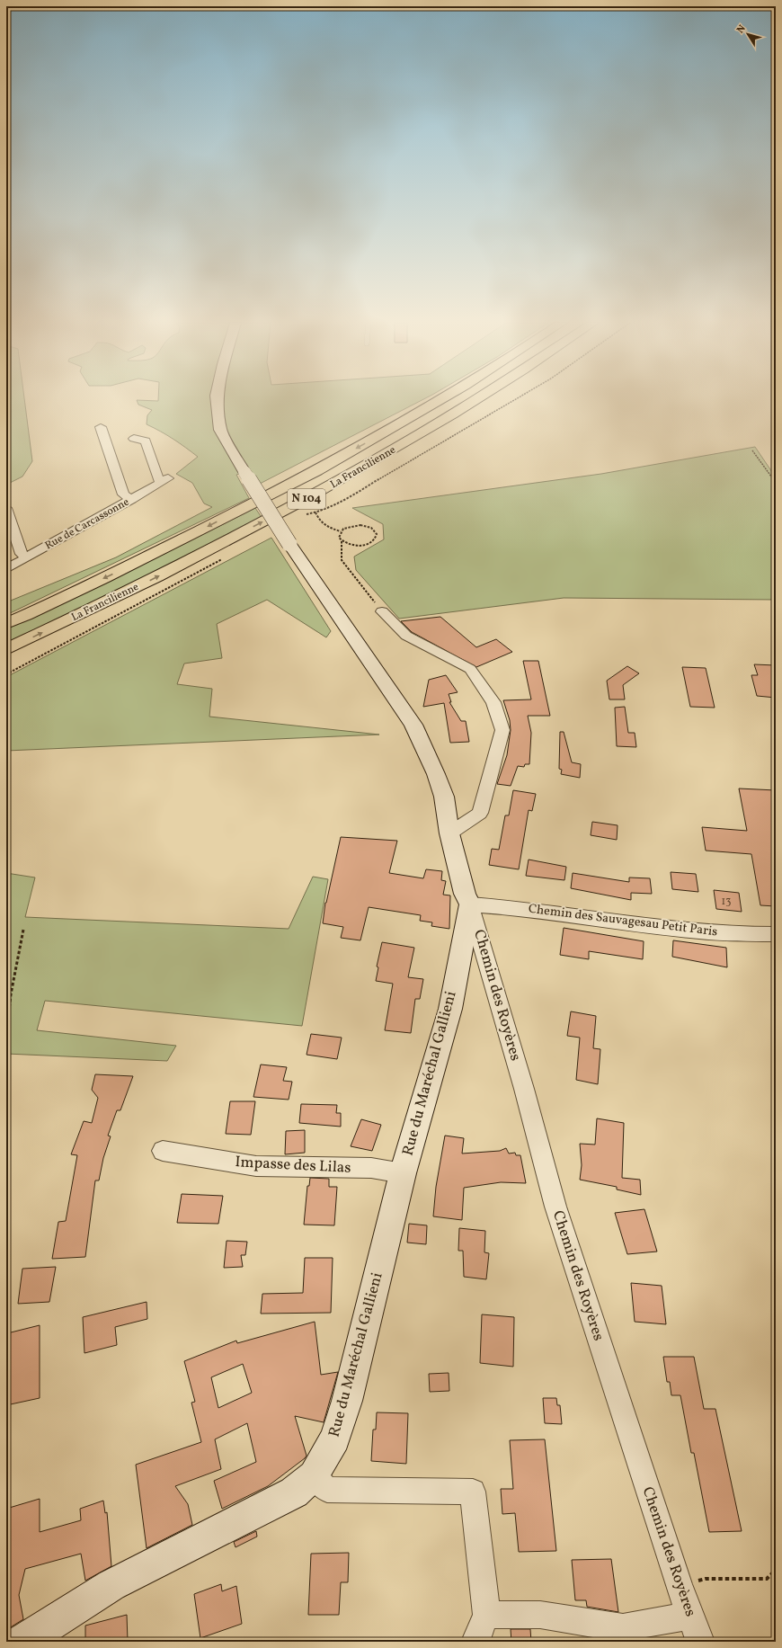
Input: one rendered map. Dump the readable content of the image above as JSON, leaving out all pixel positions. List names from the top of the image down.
{
  "streets": {
    "highway": ["La Francilienne", "N 104"],
    "street": [
      "Rue de Carcassonne",
      "Chemin des Sauvagesau Petit Paris",
      "Chemin des Royères",
      "Rue du Maréchal Gallieni",
      "Impasse des Lilas"
    ]
  },
  "crossings": [
    ["Chemin des Sauvagesau Petit Paris", "Chemin des Royères"],
    ["Chemin des Sauvagesau Petit Paris", "Rue du Maréchal Gallieni"],
    ["Chemin des Royères", "Rue du Maréchal Gallieni"],
    ["Rue du Maréchal Gallieni", "Impasse des Lilas"]
  ],
  "house_numbers": ["13"],
  "north": "top left"
}
